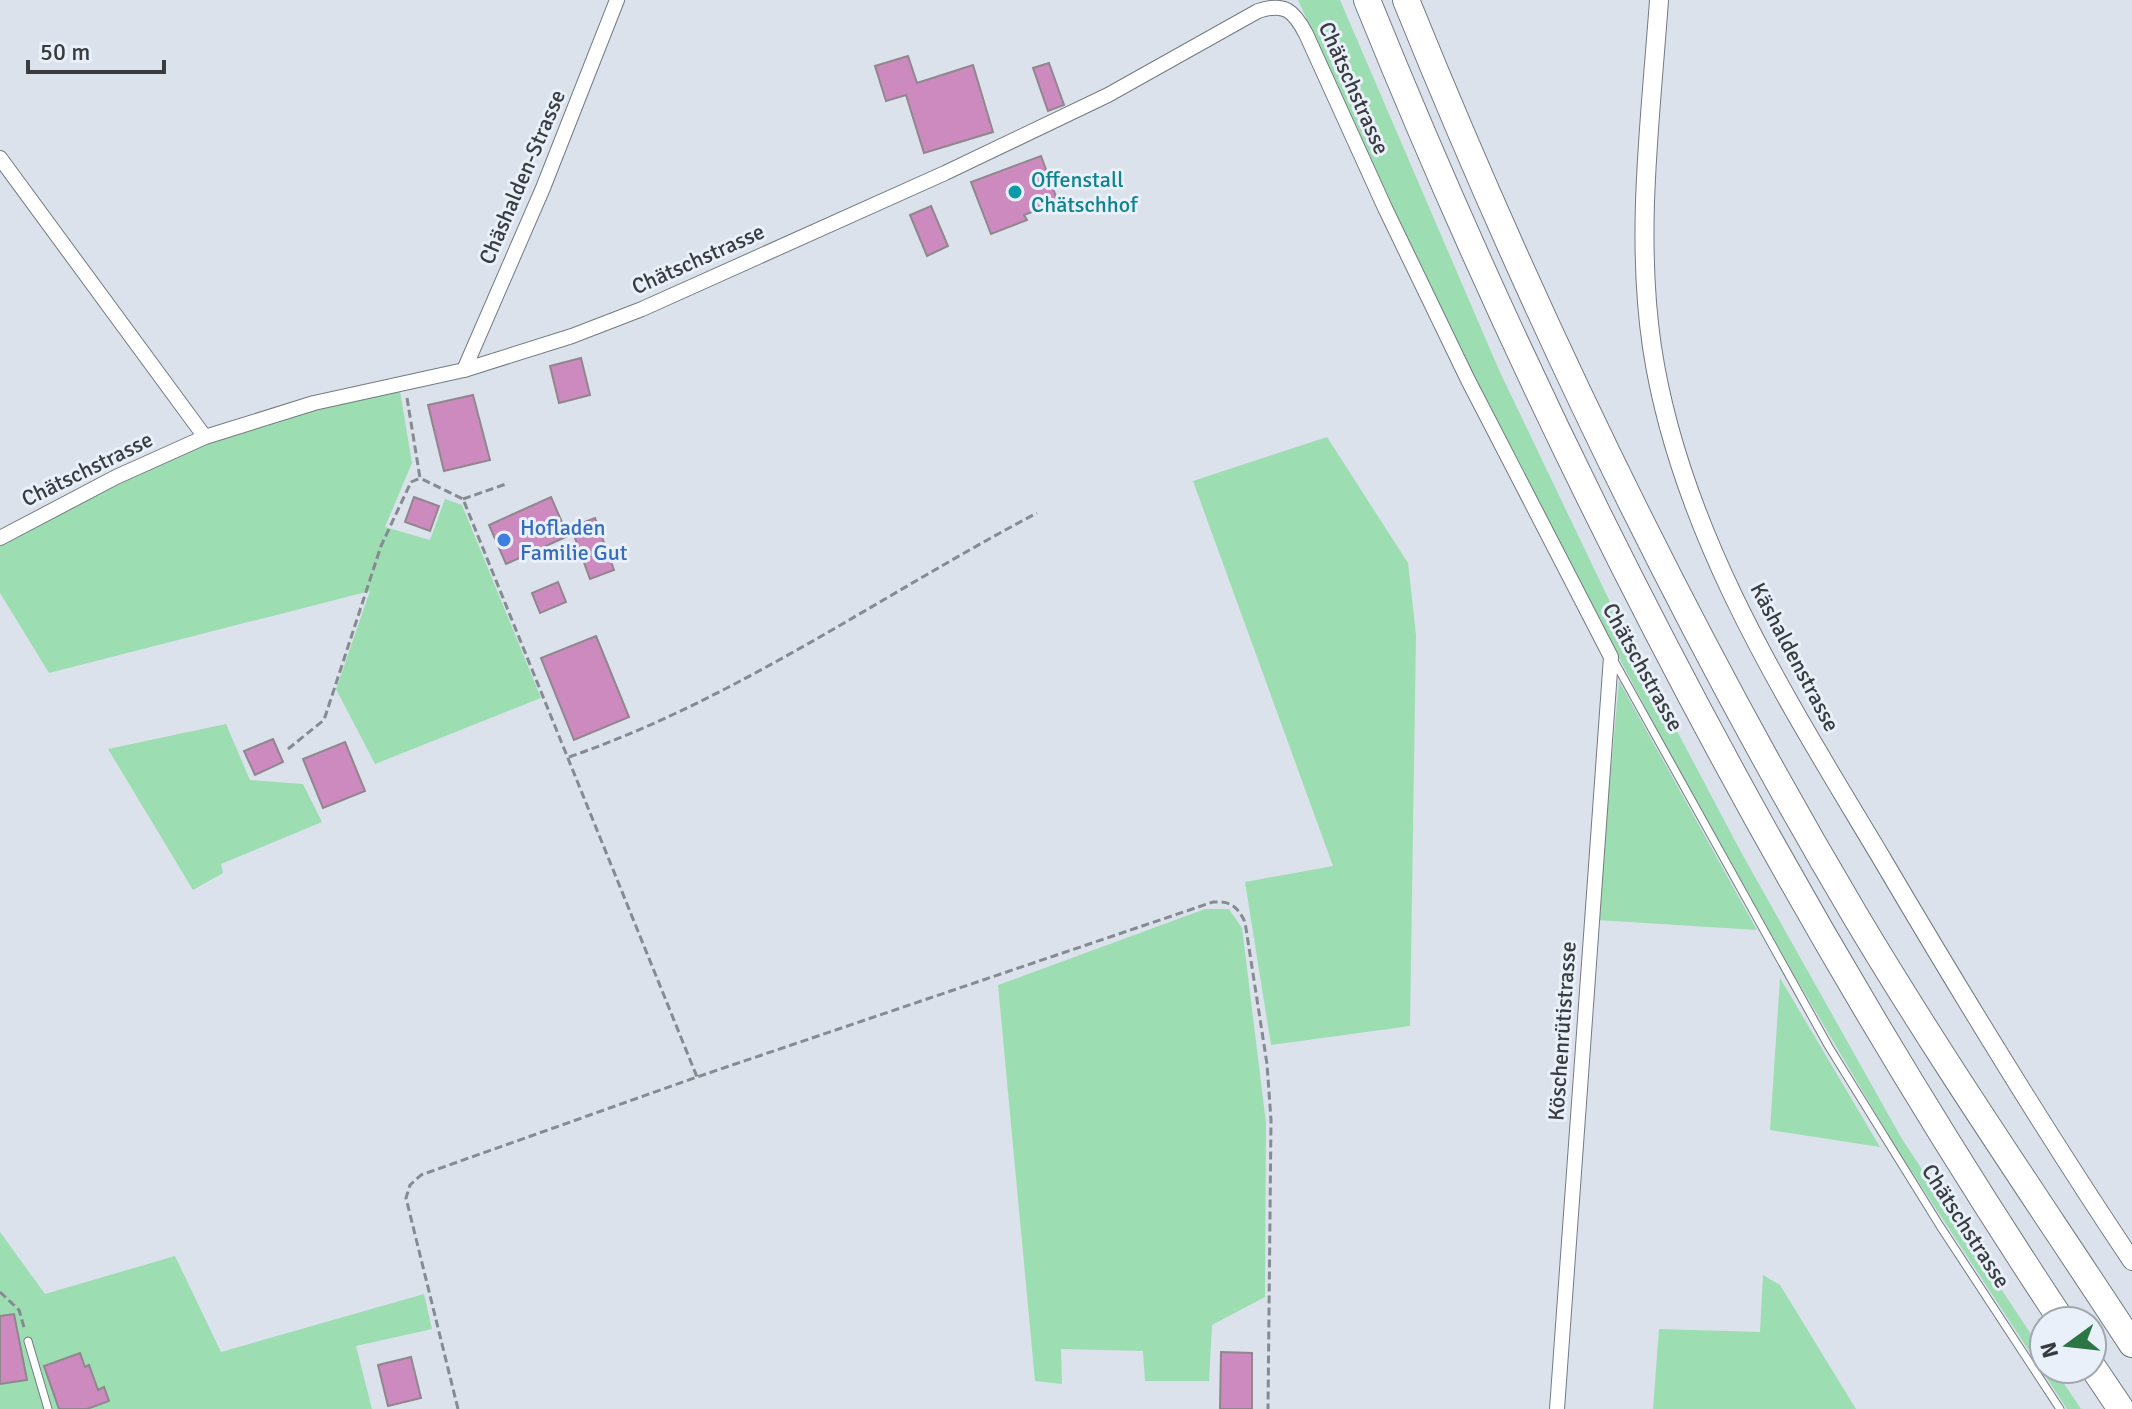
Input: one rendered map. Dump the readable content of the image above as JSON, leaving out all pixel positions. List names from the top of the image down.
{
  "streets": {
    "street": [
      "Chätschstrasse",
      "Chäshalden-Strasse",
      "Käshaldenstrasse",
      "Köschenrütistrasse"
    ]
  },
  "crossings": [
    ["Chätschstrasse", "Chäshalden-Strasse"],
    ["Chätschstrasse", "Köschenrütistrasse"]
  ],
  "places": ["Offenstall Chätschhof", "Hofladen Familie Gut"],
  "scale_bar": "50 m",
  "north": "left"
}
